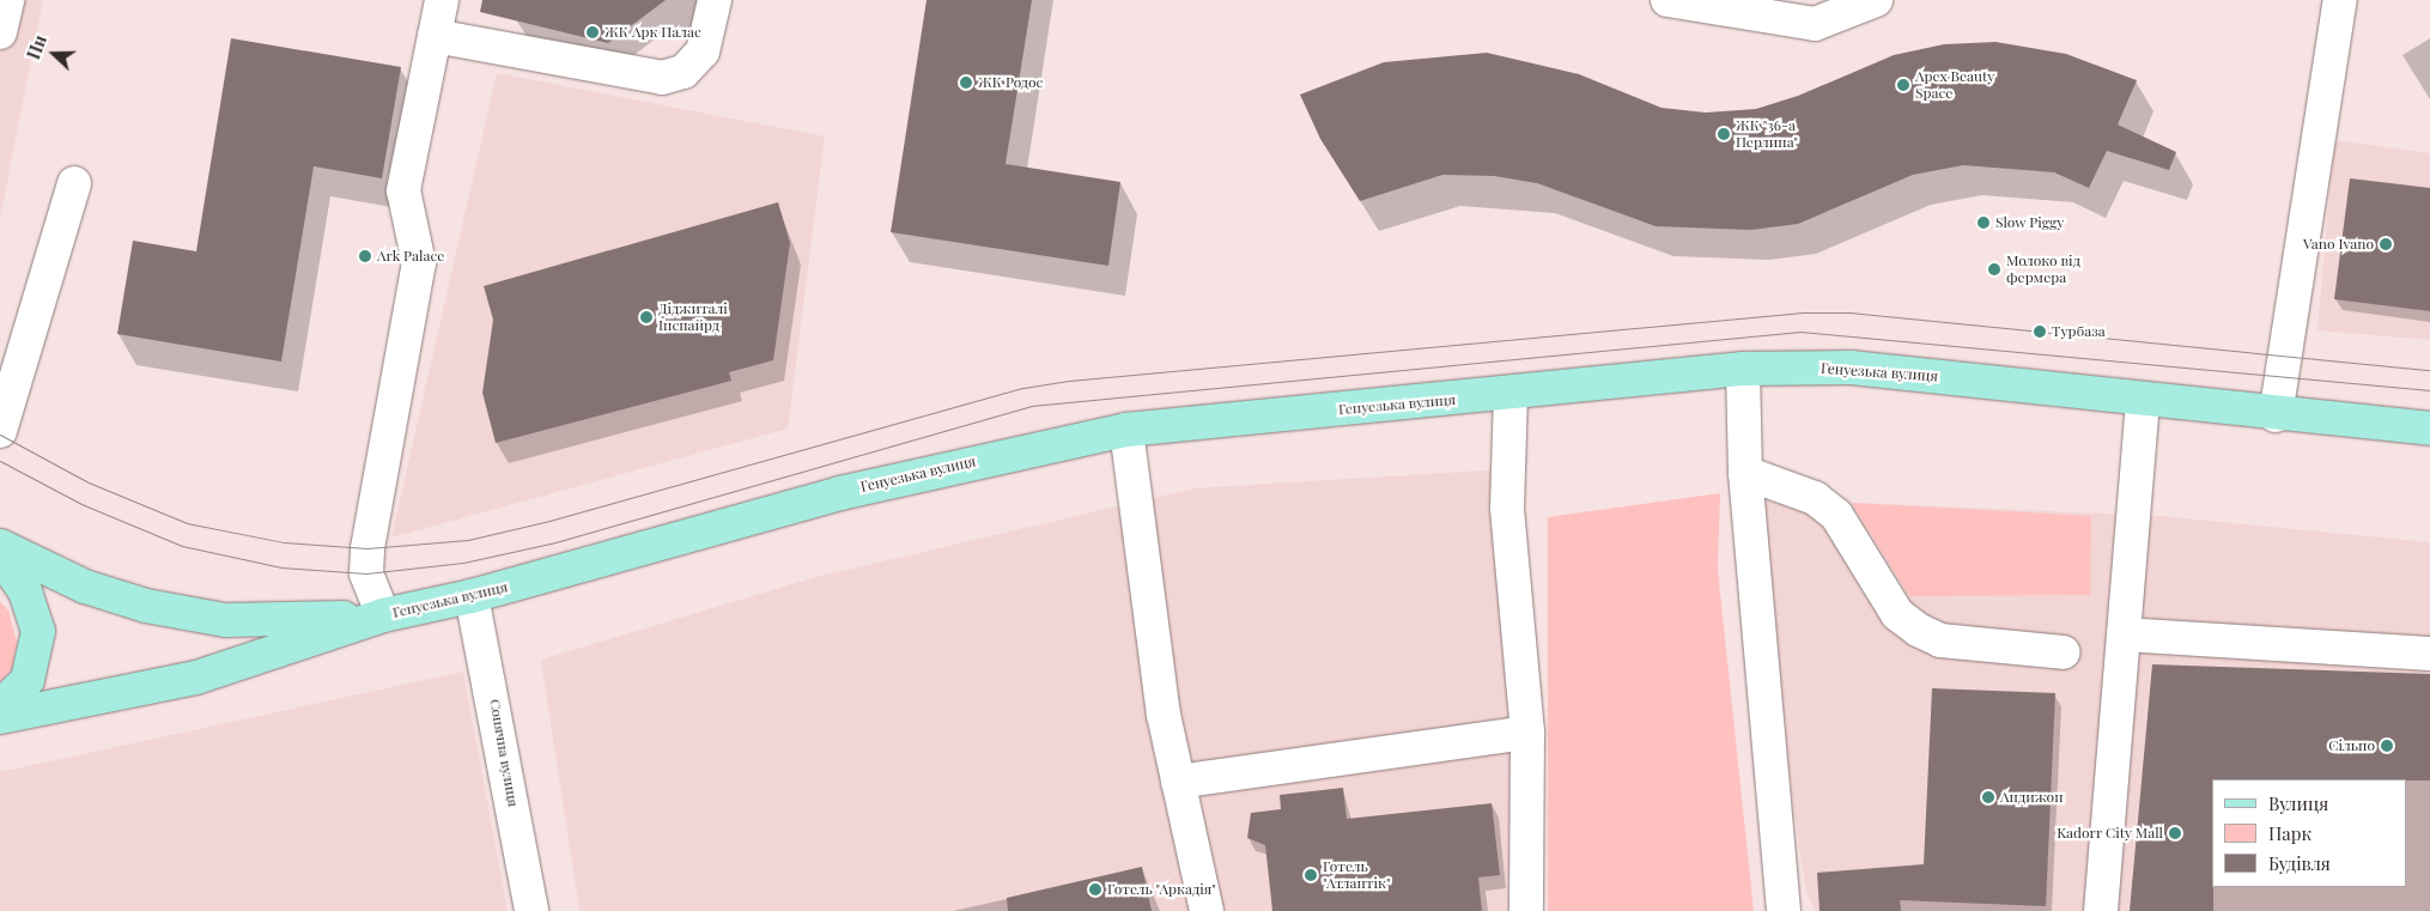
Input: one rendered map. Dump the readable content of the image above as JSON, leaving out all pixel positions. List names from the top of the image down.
{
  "streets": {
    "main road": ["Генуезька вулиця"],
    "street": ["Сонячна вулиця"]
  },
  "crossings": [
    ["Генуезька вулиця", "Сонячна вулиця"]
  ],
  "places": [
    "ЖК Арк Палас",
    "ЖК Родос",
    "Apex Beauty Space",
    "ЖК \"36-а Перлина\"",
    "Slow Piggy",
    "Vano Ivano",
    "Ark Palace",
    "Молоко від фермера",
    "Діджиталі Інспайрд",
    "Турбаза",
    "Сільпо",
    "Андижон",
    "Kadorr City Mall",
    "Готель \"Атлантік\"",
    "Готель \"Аркадія\""
  ],
  "legend": ["Вулиця", "Парк", "Будівля"],
  "north": "left"
}
